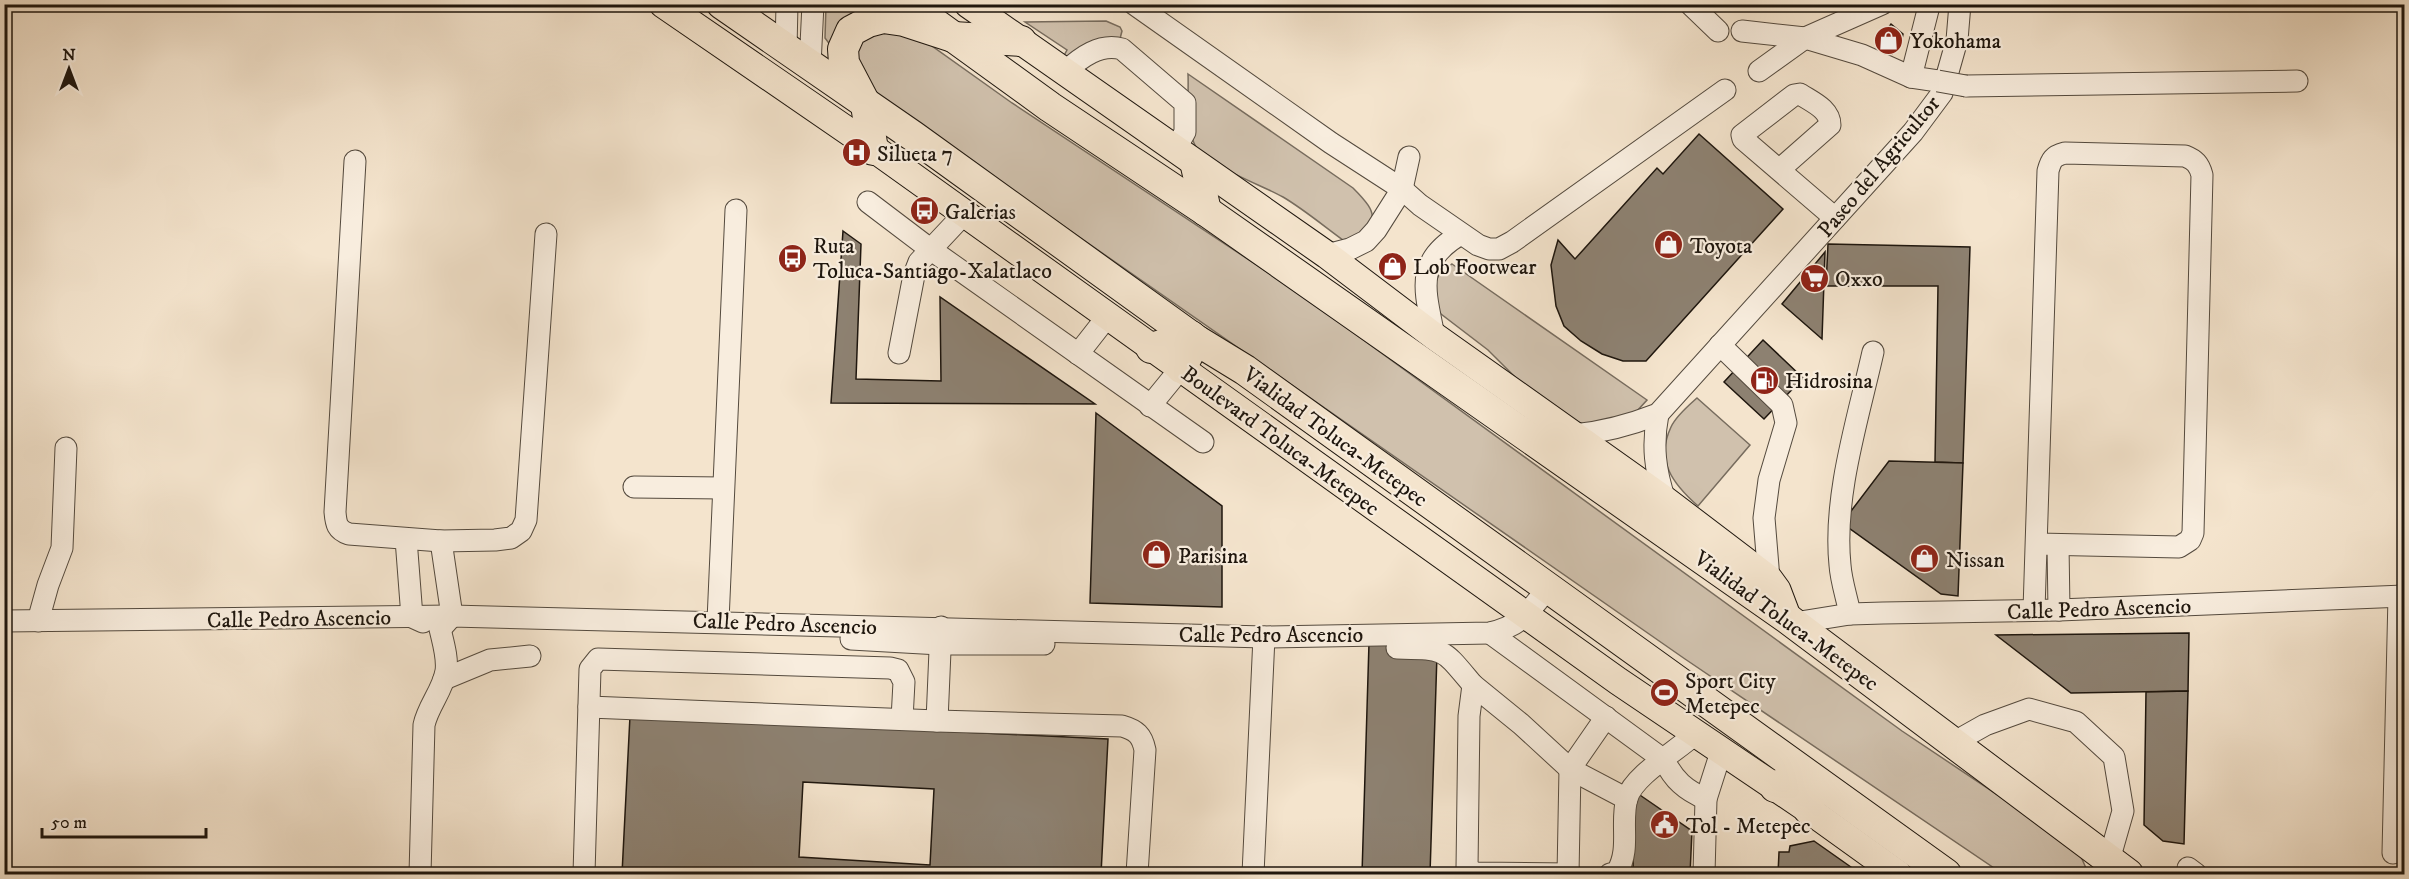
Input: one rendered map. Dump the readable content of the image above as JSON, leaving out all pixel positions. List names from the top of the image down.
{
  "streets": {
    "highway": ["Vialidad Toluca-Metepec"],
    "main road": ["Boulevard Toluca-Metepec"],
    "street": ["Paseo del Agricultor", "Calle Pedro Ascencio"]
  },
  "crossings": [
    ["Vialidad Toluca-Metepec", "Calle Pedro Ascencio"],
    ["Boulevard Toluca-Metepec", "Calle Pedro Ascencio"]
  ],
  "places": {
    "shop": [
      "Yokohama",
      "Toyota",
      "Lob Footwear",
      "Parisina",
      "Nissan"
    ],
    "hospital": ["Silueta 7"],
    "bus stop": ["Galerias", "Ruta Toluca-Santiago-Xalatlaco"],
    "supermarket": ["Oxxo"],
    "fuel station": ["Hidrosina"],
    "sports": ["Sport City Metepec"],
    "public building": ["Tol - Metepec"]
  },
  "scale_bar": "50 m",
  "north": "top"
}
